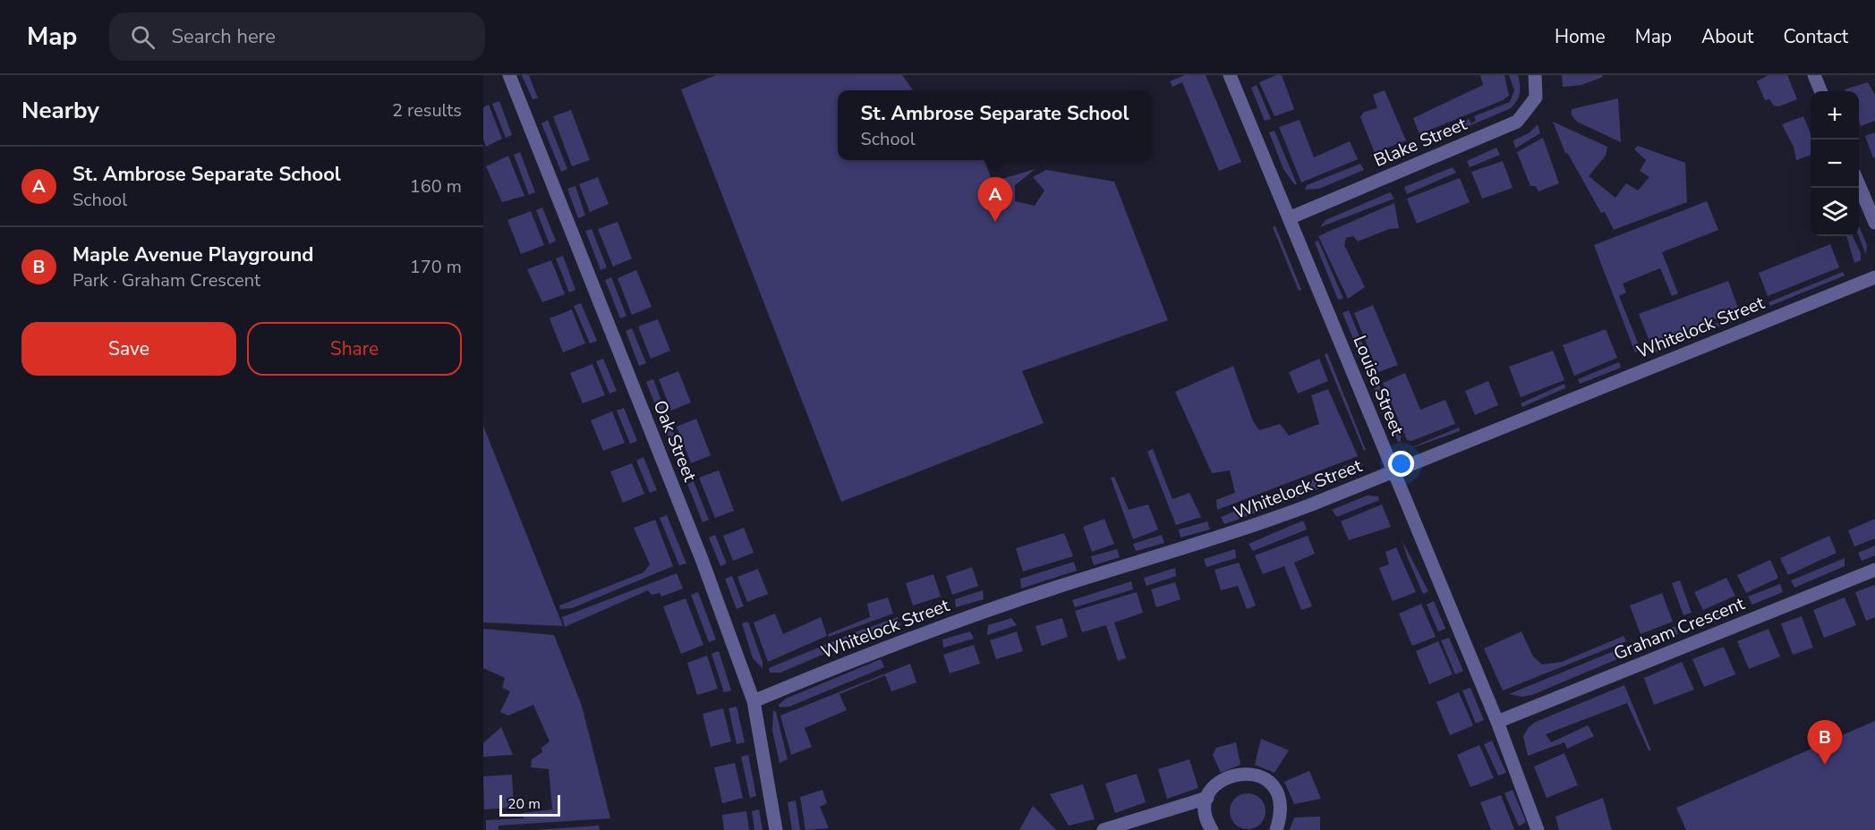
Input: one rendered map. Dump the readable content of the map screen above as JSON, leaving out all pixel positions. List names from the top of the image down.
{
  "streets": {
    "street": [
      "Blake Street",
      "Whitelock Street",
      "Louise Street",
      "Oak Street",
      "Graham Crescent"
    ]
  },
  "crossings": [
    ["Blake Street", "Louise Street"],
    ["Whitelock Street", "Louise Street"],
    ["Whitelock Street", "Oak Street"],
    ["Louise Street", "Graham Crescent"]
  ],
  "scale_bar": "20 m",
  "page": {
    "header": "Map",
    "search": "Search here",
    "nav": [
      "Home",
      "Map",
      "About",
      "Contact"
    ],
    "heading": ["Nearby", "2 results"],
    "popup": ["St. Ambrose Separate School", "School"],
    "map_buttons": ["+", "−"],
    "list": [
      {
        "mark": "A",
        "name": "St. Ambrose Separate School",
        "note": "School",
        "value": "160 m"
      },
      {
        "mark": "B",
        "name": "Maple Avenue Playground",
        "note": "Park · Graham Crescent",
        "value": "170 m"
      }
    ],
    "pins": ["A", "B"],
    "buttons": ["Save", "Share"],
    "scale": "20 m"
  }
}
